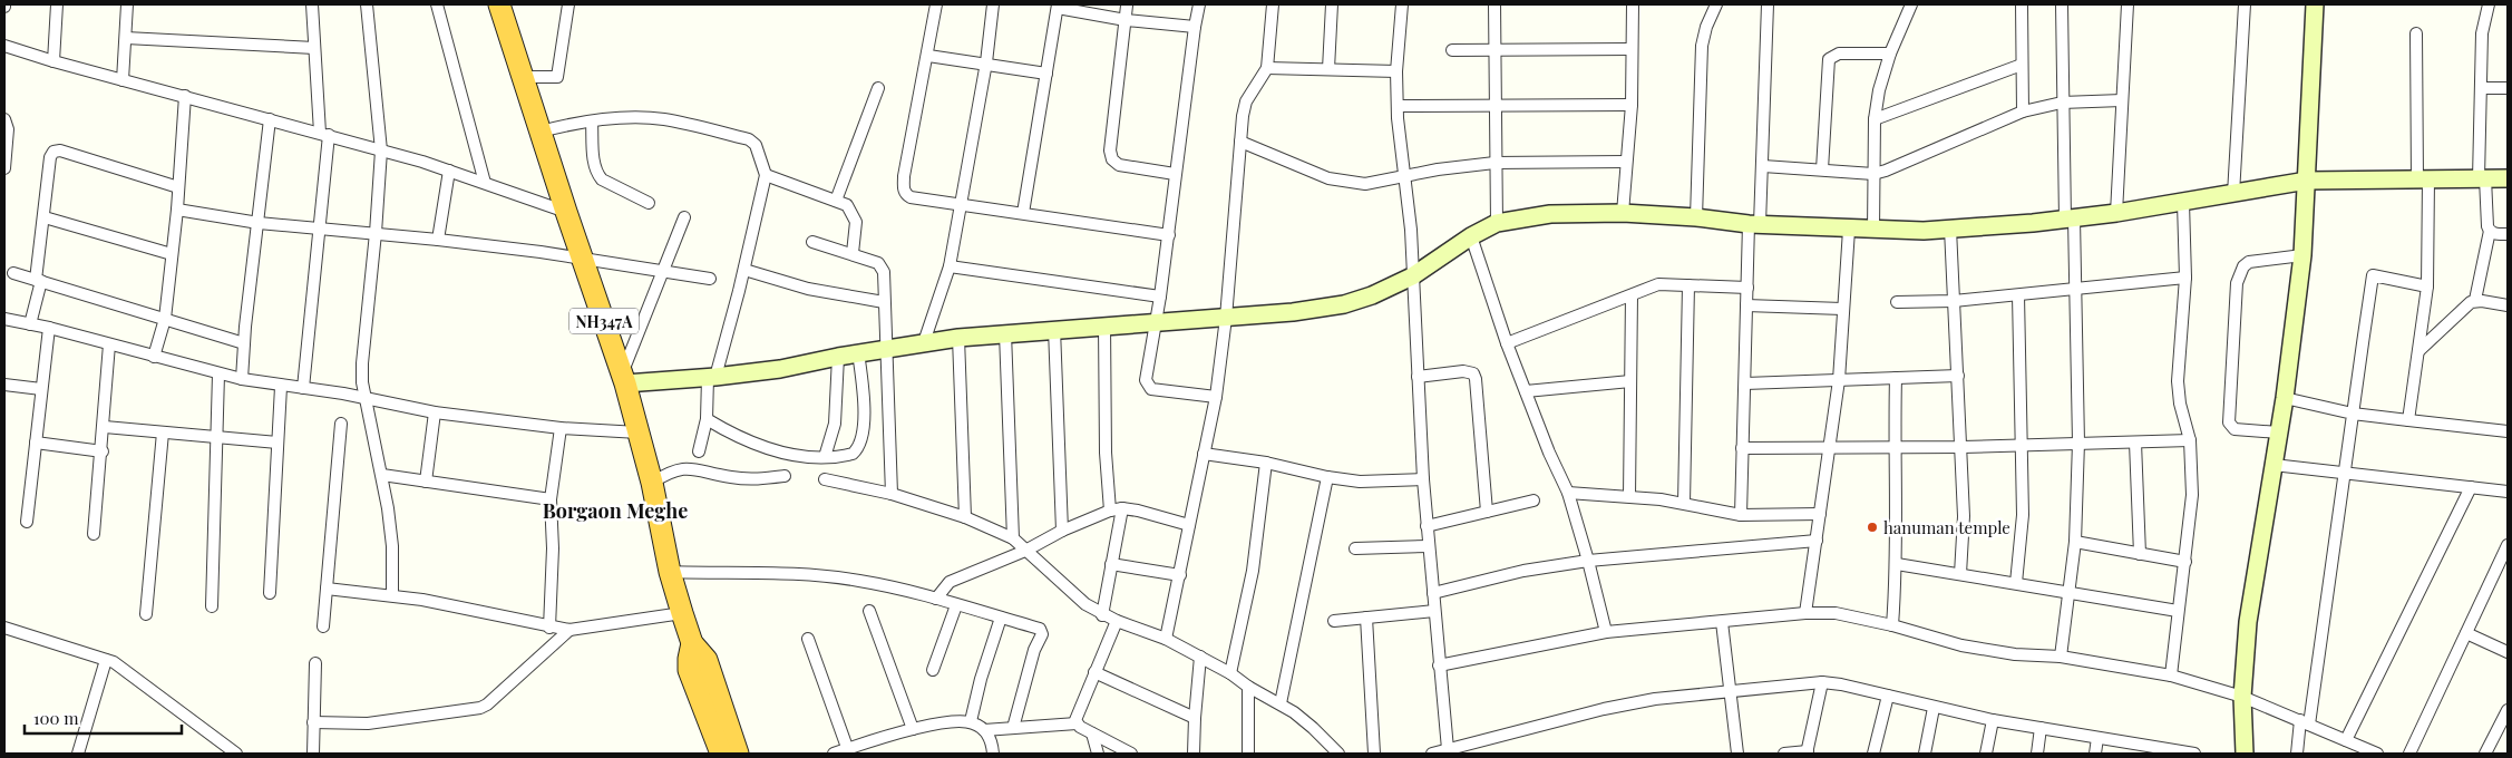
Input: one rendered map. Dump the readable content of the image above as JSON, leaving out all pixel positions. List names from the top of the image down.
{
  "streets": {
    "highway": ["NH347A"]
  },
  "districts": ["Borgaon Meghe"],
  "places": ["hanuman temple"],
  "scale_bar": "100 m"
}
